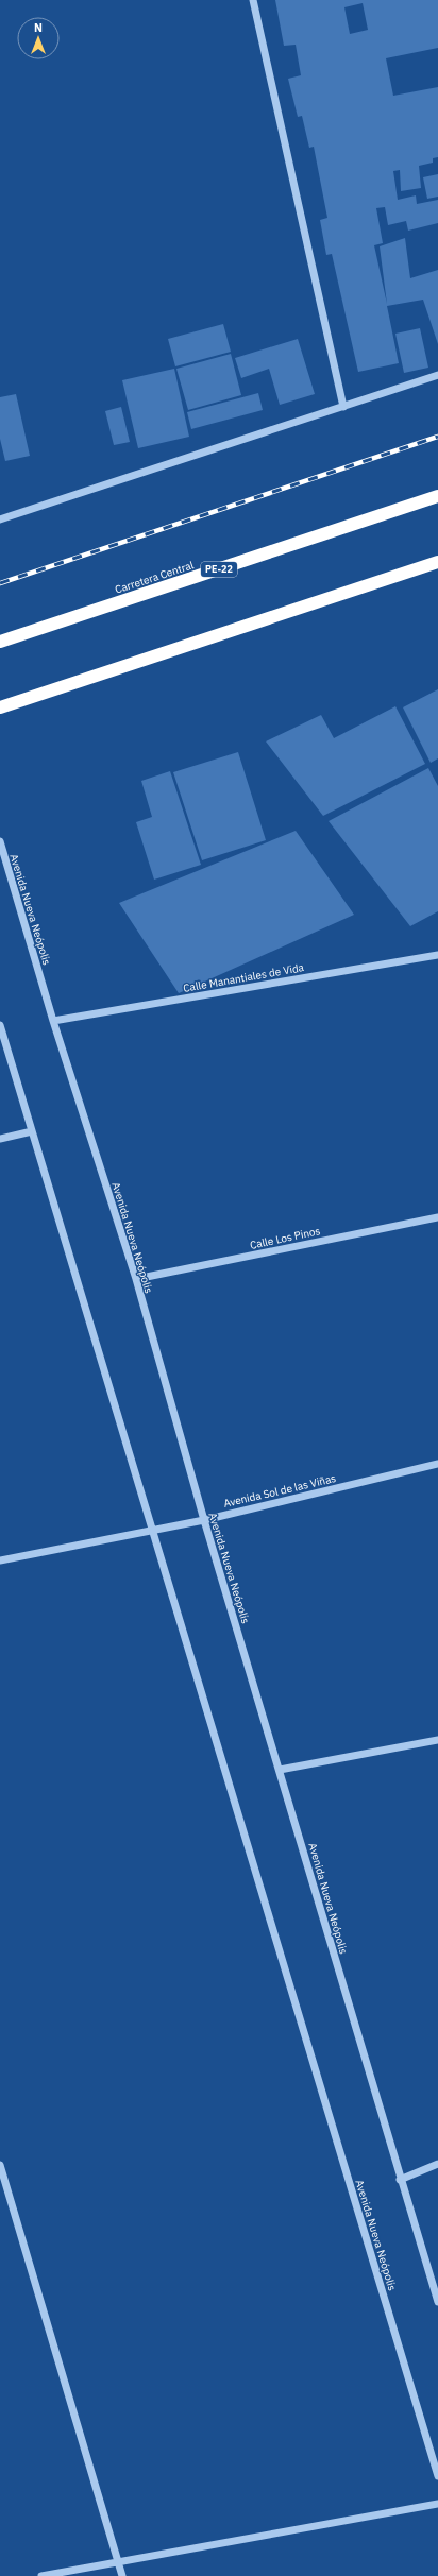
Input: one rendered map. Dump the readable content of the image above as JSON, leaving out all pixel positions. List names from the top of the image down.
{
  "streets": {
    "highway": ["PE-22", "Carretera Central"],
    "street": [
      "Avenida Nueva Neópolis",
      "Calle Manantiales de Vida",
      "Calle Los Pinos",
      "Avenida Sol de las Viñas"
    ]
  },
  "crossings": [
    ["Avenida Nueva Neópolis", "Calle Manantiales de Vida"],
    ["Avenida Nueva Neópolis", "Calle Los Pinos"],
    ["Avenida Nueva Neópolis", "Avenida Sol de las Viñas"]
  ],
  "north": "top"
}
